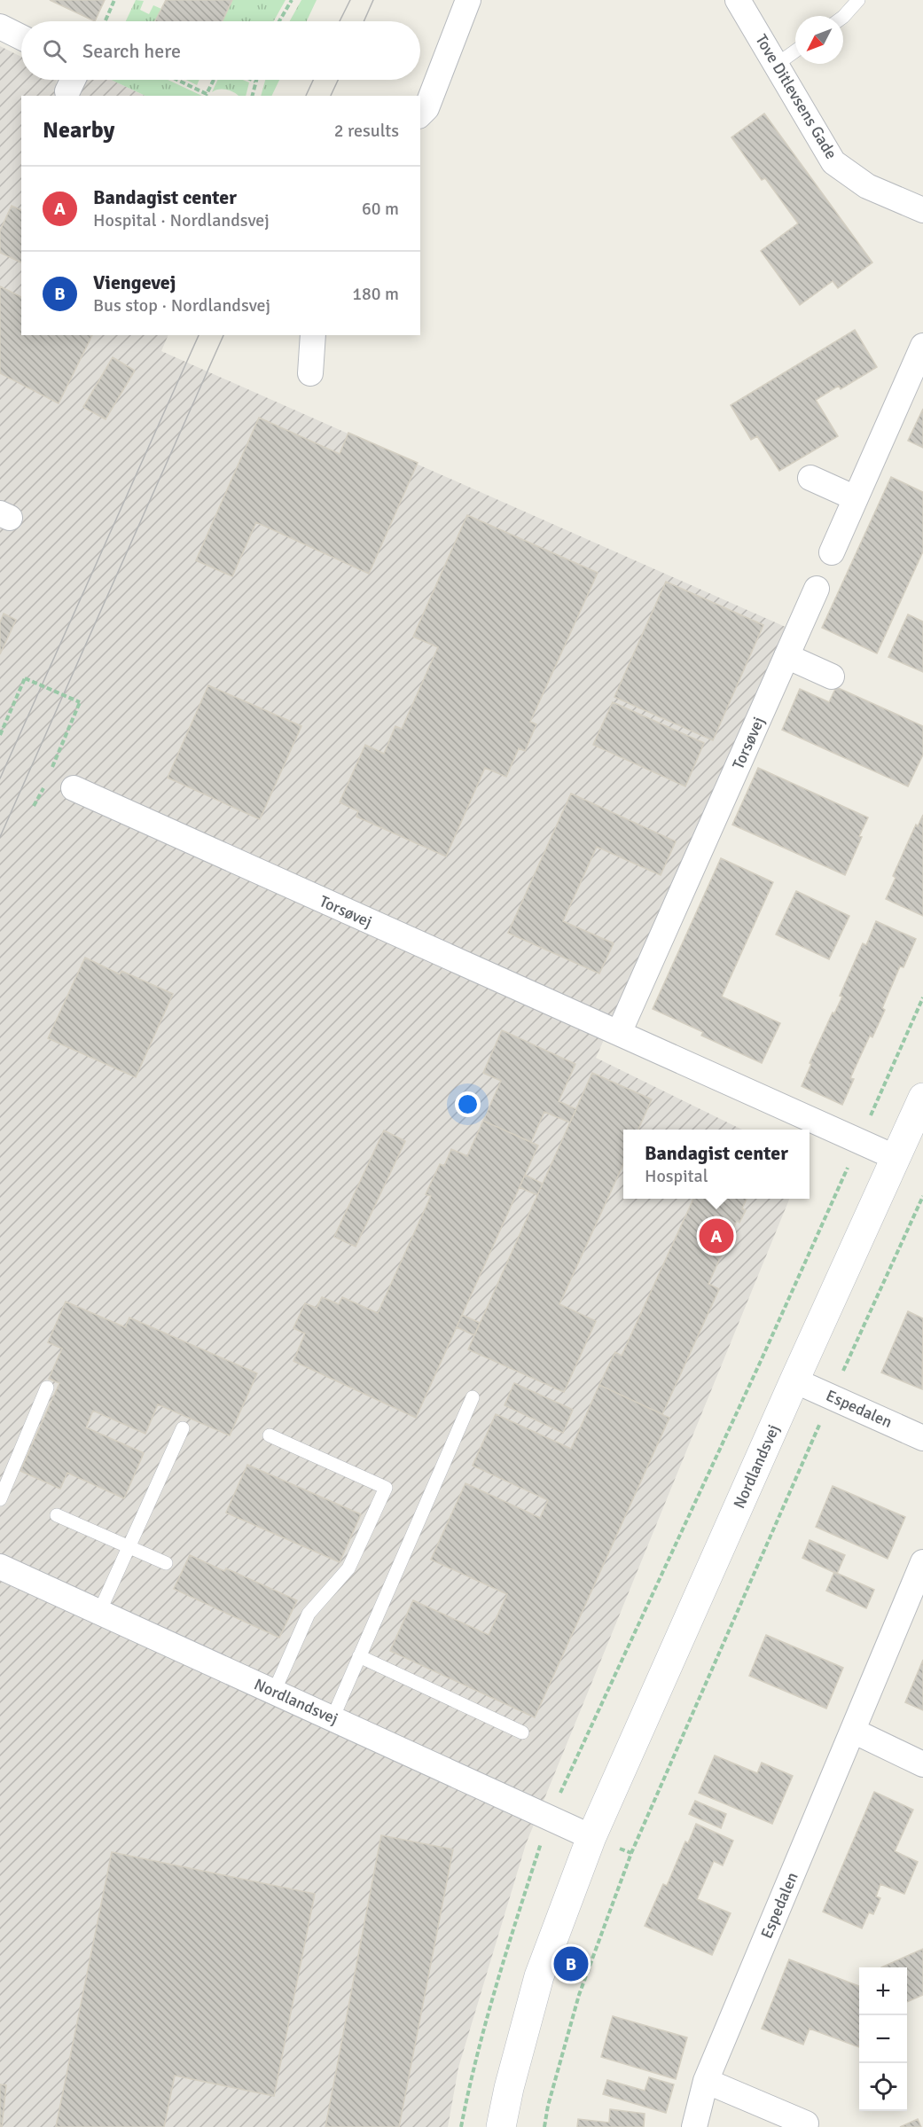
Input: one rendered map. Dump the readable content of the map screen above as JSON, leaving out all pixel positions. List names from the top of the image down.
{
  "streets": {
    "street": [
      "Tove Ditlevsens Gade",
      "Torsøvej",
      "Espedalen",
      "Nordlandsvej"
    ]
  },
  "crossings": [
    ["Torsøvej", "Nordlandsvej"],
    ["Espedalen", "Nordlandsvej"]
  ],
  "north": "bottom left",
  "page": {
    "search": "Search here",
    "heading": ["Nearby", "2 results"],
    "list": [
      {
        "mark": "A",
        "name": "Bandagist center",
        "note": "Hospital · Nordlandsvej",
        "value": "60 m"
      },
      {
        "mark": "B",
        "name": "Viengevej",
        "note": "Bus stop · Nordlandsvej",
        "value": "180 m"
      }
    ],
    "popup": ["Bandagist center", "Hospital"],
    "pins": ["A", "B"],
    "map_buttons": ["+", "−"]
  }
}
